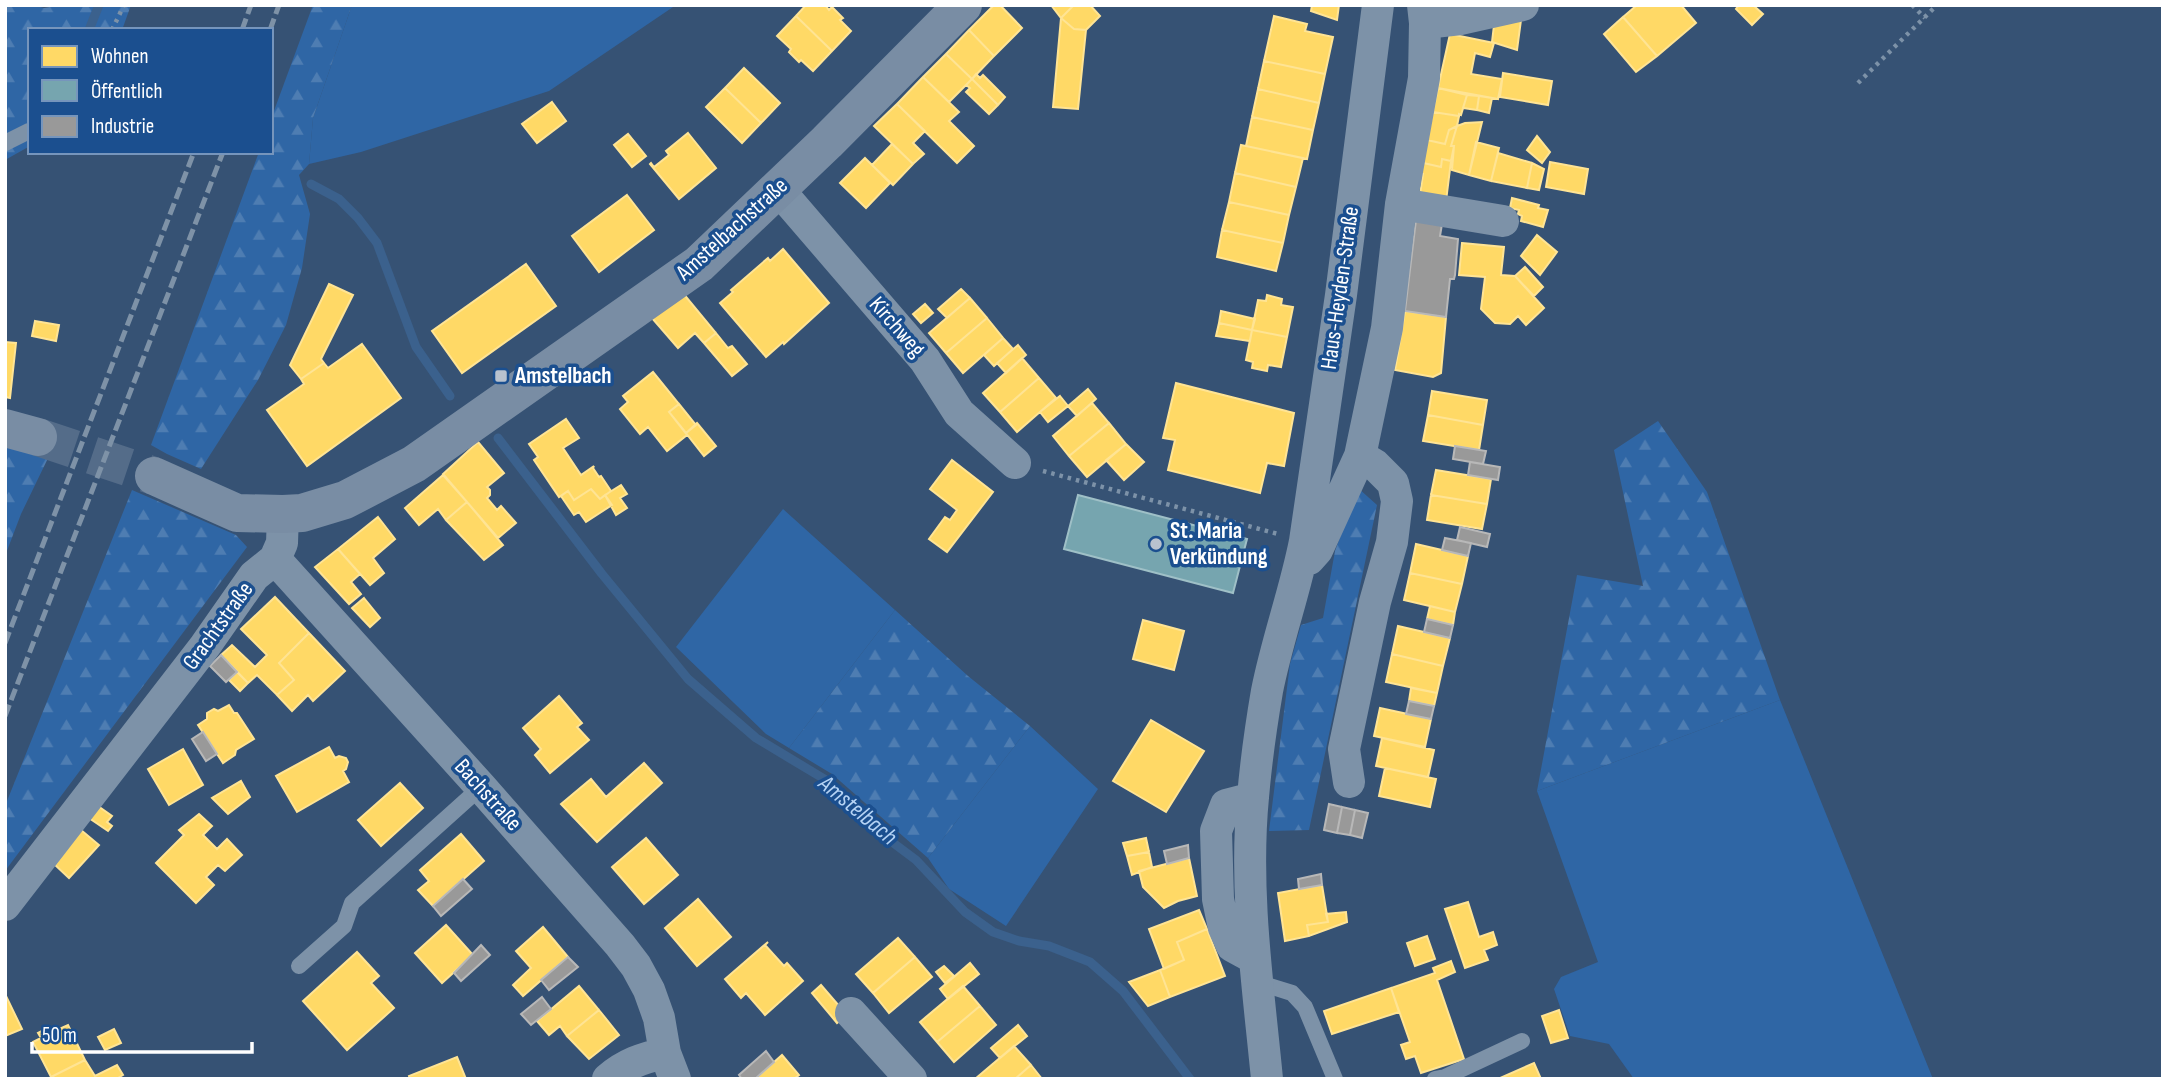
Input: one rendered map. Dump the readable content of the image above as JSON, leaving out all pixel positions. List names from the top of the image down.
{
  "streets": {
    "street": [
      "Amstelbachstraße",
      "Haus-Heyden-Straße",
      "Kirchweg",
      "Grachtstraße",
      "Bachstraße"
    ]
  },
  "crossings": [
    ["Amstelbachstraße", "Kirchweg"],
    ["Grachtstraße", "Bachstraße"]
  ],
  "water": ["Amstelbach"],
  "places": {
    "transit": ["Amstelbach"],
    "other": ["St. Maria Verkündung"]
  },
  "legend": ["Wohnen", "Öffentlich", "Industrie"],
  "scale_bar": "50 m"
}
